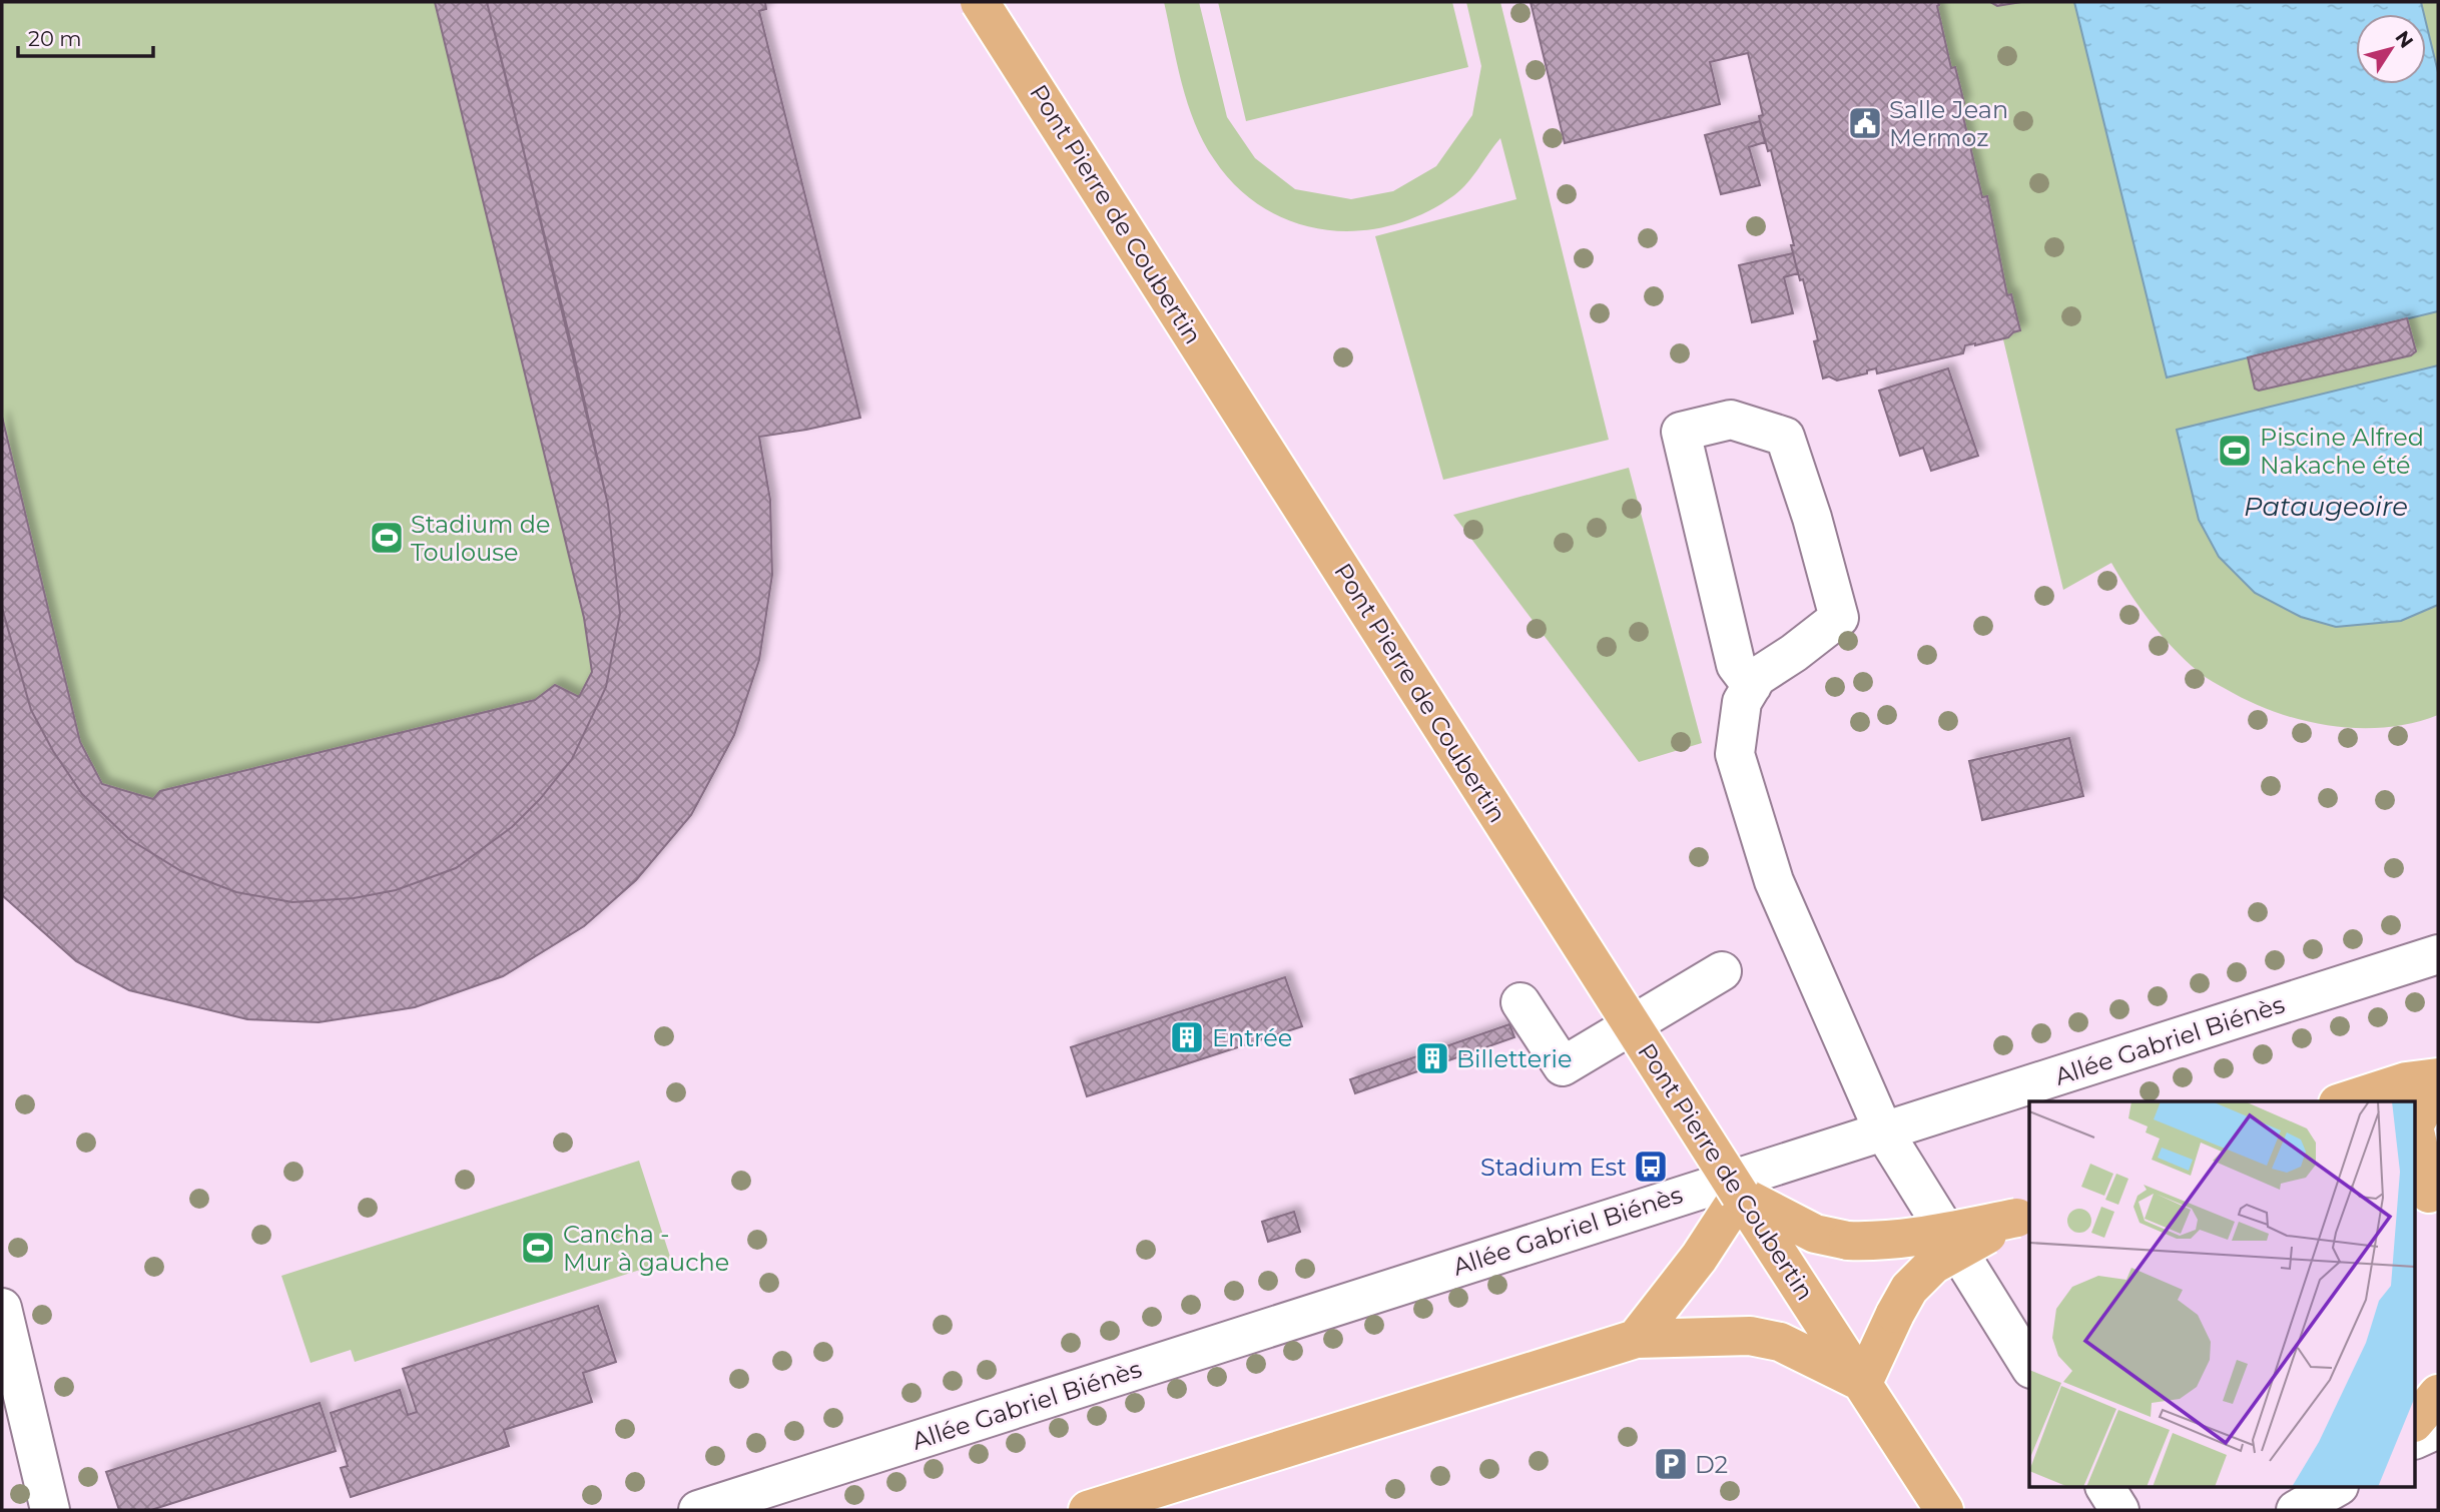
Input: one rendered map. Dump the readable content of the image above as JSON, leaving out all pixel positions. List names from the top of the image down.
{
  "streets": {
    "main road": ["Pont Pierre de Coubertin"],
    "street": ["Allée Gabriel Biénès"]
  },
  "crossings": [
    ["Pont Pierre de Coubertin", "Allée Gabriel Biénès"]
  ],
  "water": ["Pataugeoire"],
  "places": {
    "public building": ["Salle Jean Mermoz"],
    "sports": ["Piscine Alfred Nakache été", "Stadium de Toulouse", "Cancha - Mur à gauche"],
    "building": ["Entrée", "Billetterie"],
    "bus stop": ["Stadium Est"],
    "parking": ["D2"]
  },
  "scale_bar": "20 m",
  "north": "top right"
}
